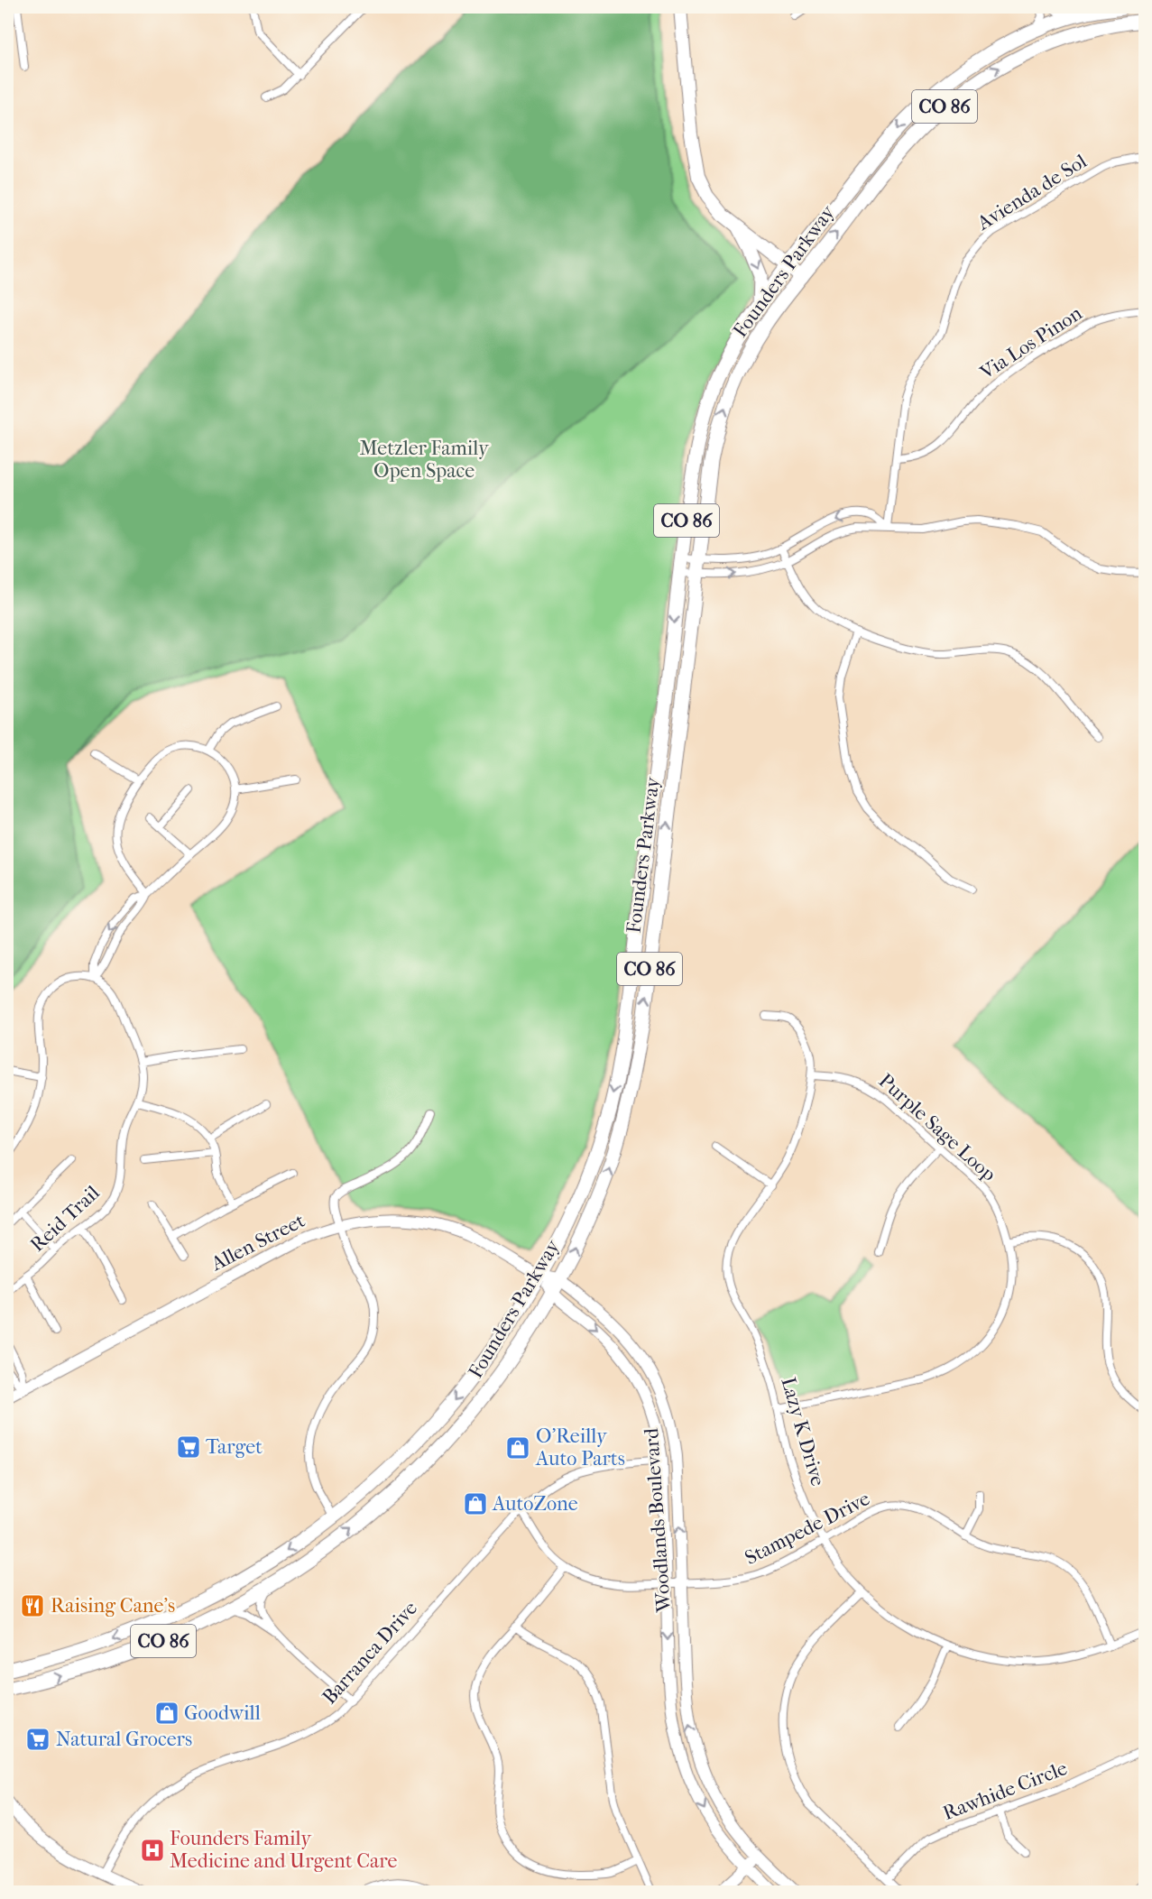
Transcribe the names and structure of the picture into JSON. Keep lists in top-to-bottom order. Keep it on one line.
{"streets":{"highway":["CO 86","Founders Parkway"],"street":["Avienda de Sol","Via Los Pinon","Purple Sage Loop","Reid Trail","Allen Street","Lazy K Drive","Woodlands Boulevard","Stampede Drive","Barranca Drive","Rawhide Circle"]},"crossings":[["Avienda de Sol","Via Los Pinon"],["Founders Parkway","Allen Street"],["Founders Parkway","Woodlands Boulevard"],["Purple Sage Loop","Lazy K Drive"],["Allen Street","Woodlands Boulevard"],["Lazy K Drive","Stampede Drive"],["Woodlands Boulevard","Stampede Drive"],["Woodlands Boulevard","Barranca Drive"],["Stampede Drive","Barranca Drive"]],"parks":["Metzler Family Open Space"],"places":{"supermarket":["Target","Natural Grocers"],"shop":["O'Reilly Auto Parts","AutoZone","Goodwill"],"restaurant":["Raising Cane's"],"hospital":["Founders Family Medicine and Urgent Care"]}}
